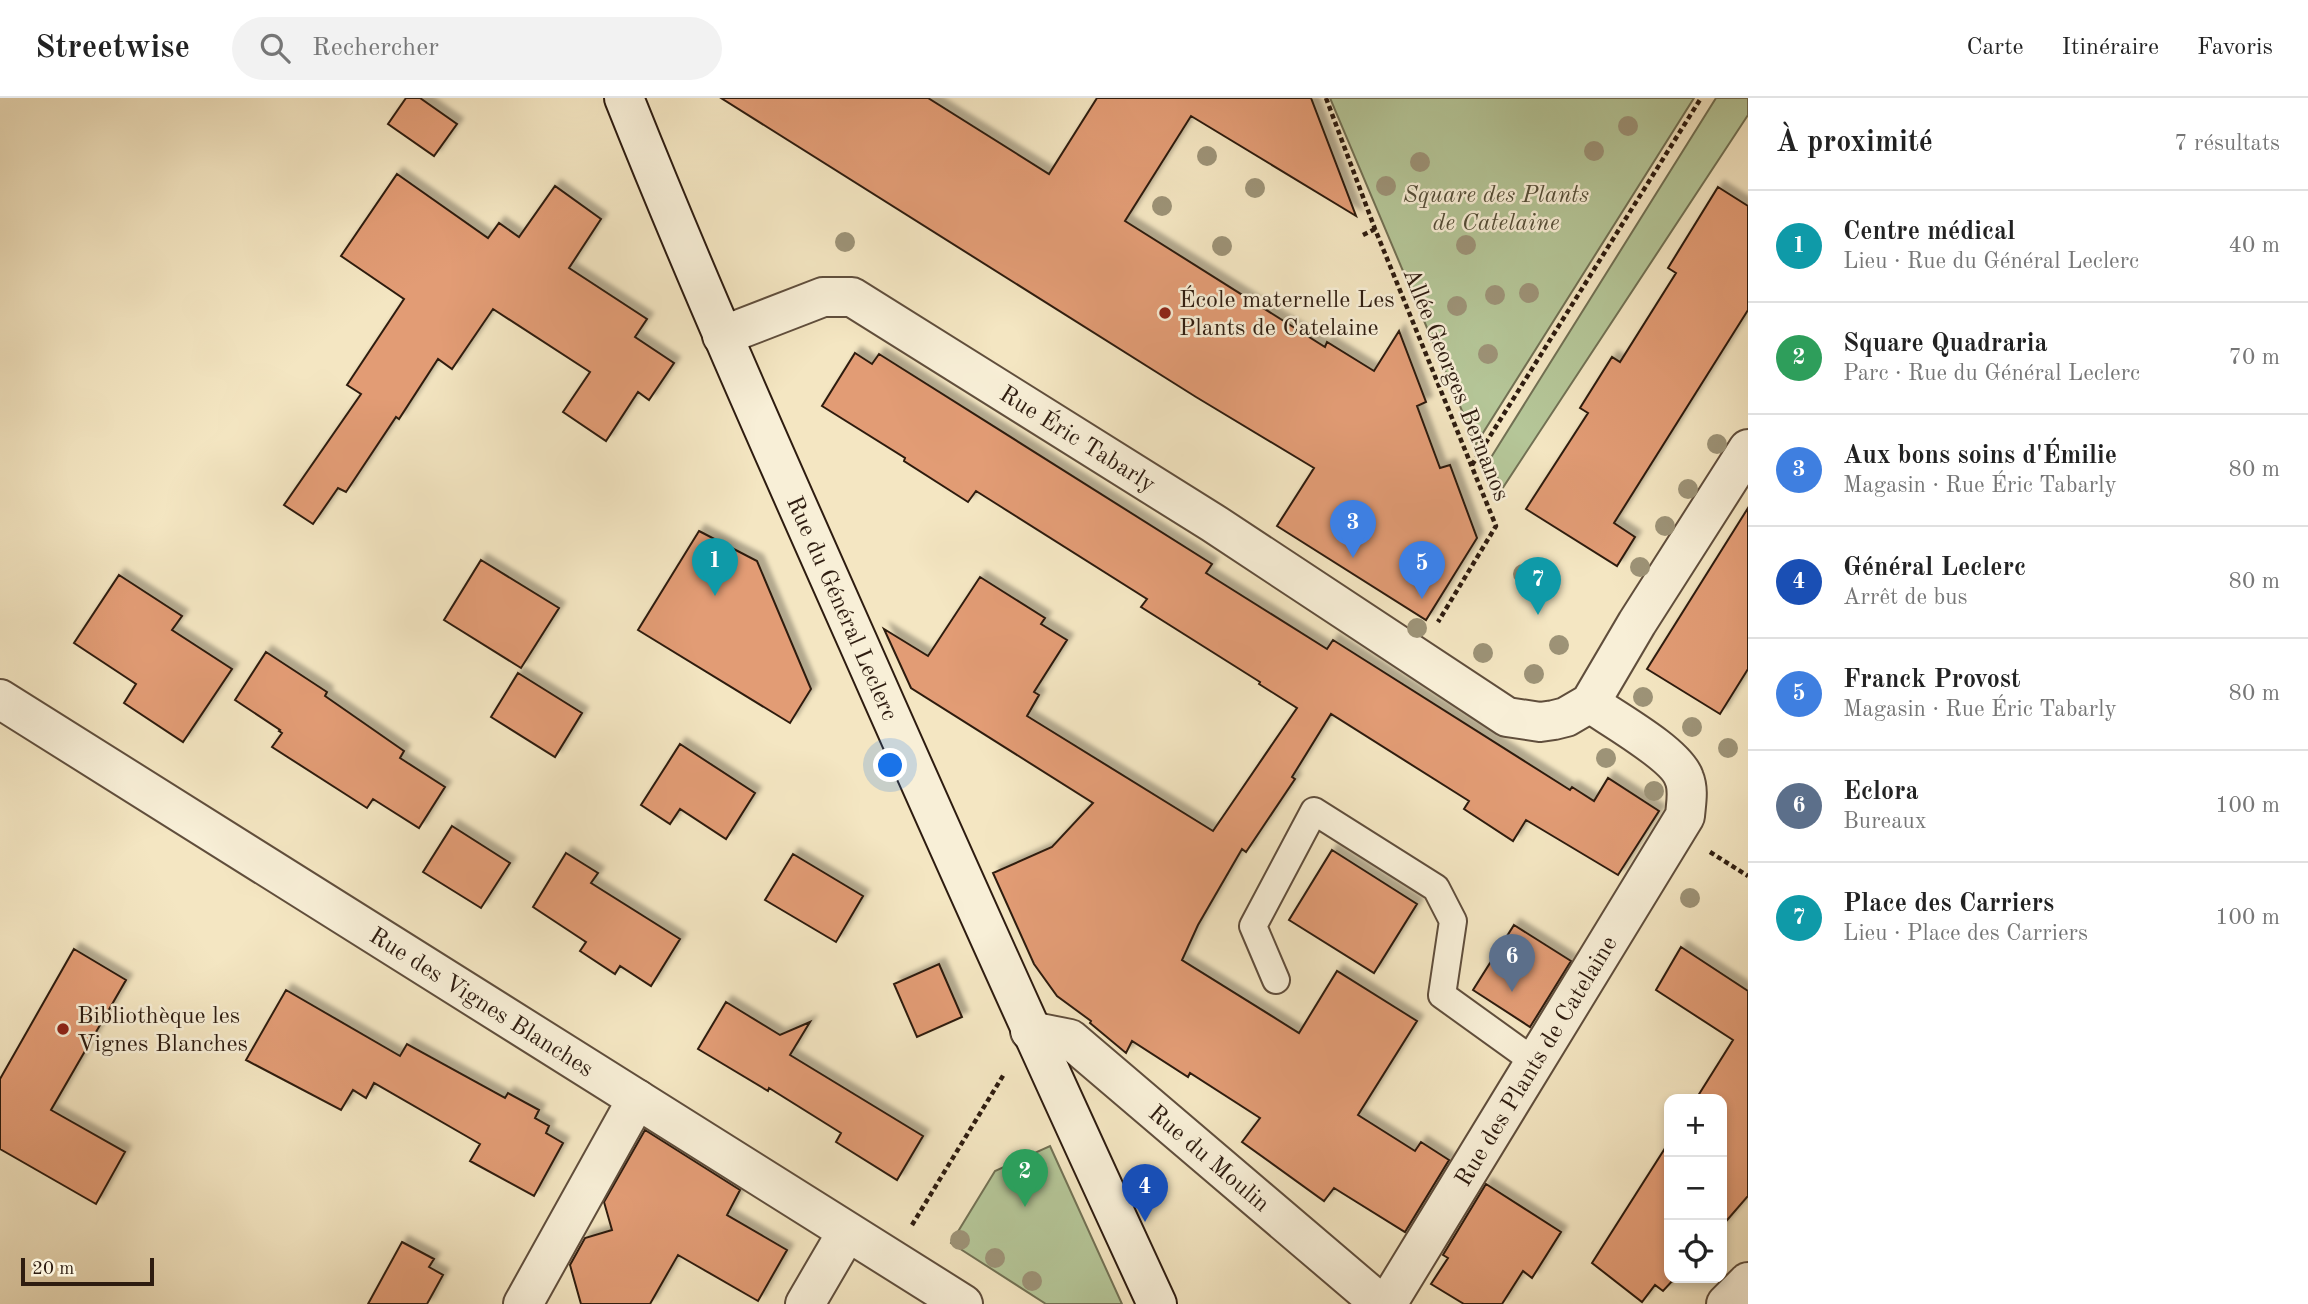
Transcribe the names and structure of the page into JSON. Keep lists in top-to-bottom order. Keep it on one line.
{"streets":{"street":["Rue Éric Tabarly","Rue du Général Leclerc","Rue des Vignes Blanches","Rue des Plants de Catelaine","Rue du Moulin"],"path":["Allée Georges Bernanos"]},"crossings":[["Allée Georges Bernanos","Rue Éric Tabarly"],["Rue Éric Tabarly","Rue du Général Leclerc"],["Rue Éric Tabarly","Rue des Plants de Catelaine"],["Rue du Général Leclerc","Rue du Moulin"]],"parks":["Square des Plants de Catelaine"],"places":["École maternelle Les Plants de Catelaine","Bibliothèque les Vignes Blanches"],"scale_bar":"20 m","page":{"header":"Streetwise","search":"Rechercher","nav":["Carte","Itinéraire","Favoris"],"heading":["À proximité","7 résultats"],"list":[{"mark":"1","name":"Centre médical","note":"Lieu · Rue du Général Leclerc","value":"40 m"},{"mark":"2","name":"Square Quadraria","note":"Parc · Rue du Général Leclerc","value":"70 m"},{"mark":"3","name":"Aux bons soins d'Émilie","note":"Magasin · Rue Éric Tabarly","value":"80 m"},{"mark":"4","name":"Général Leclerc","note":"Arrêt de bus","value":"80 m"},{"mark":"5","name":"Franck Provost","note":"Magasin · Rue Éric Tabarly","value":"80 m"},{"mark":"6","name":"Eclora","note":"Bureaux","value":"100 m"},{"mark":"7","name":"Place des Carriers","note":"Lieu · Place des Carriers","value":"100 m"}],"pins":["3","1","5","7","6","2","4"],"map_buttons":["+","−"],"scale":"20 m"}}
